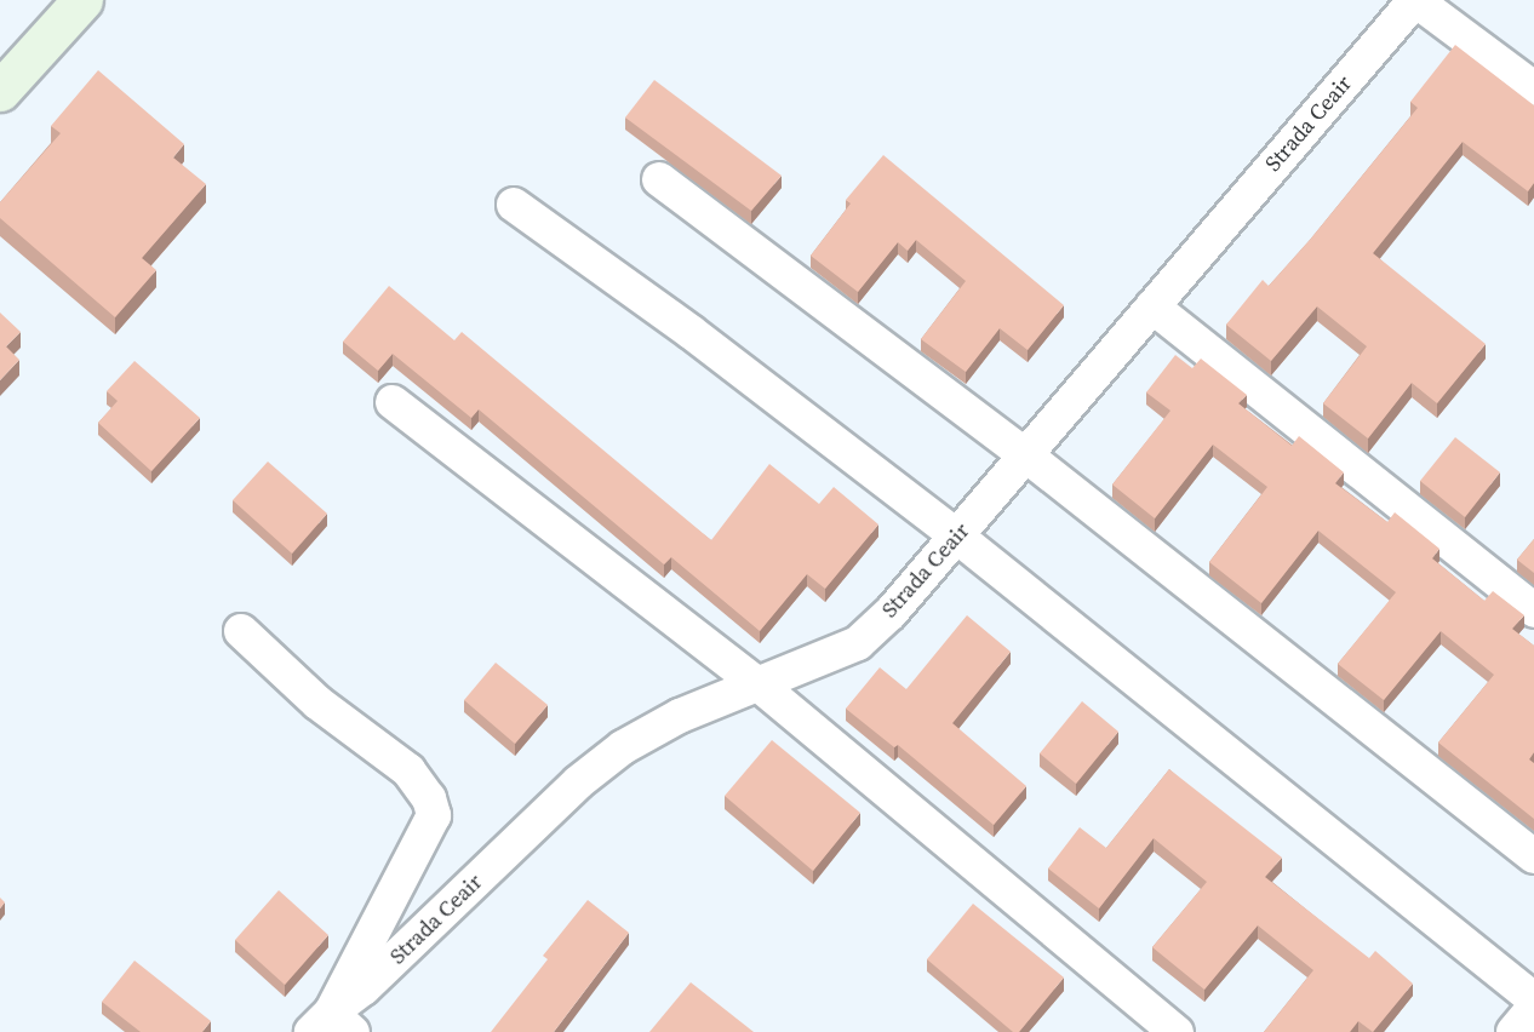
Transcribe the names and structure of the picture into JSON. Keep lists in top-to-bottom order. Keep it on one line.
{"streets":{"street":["Strada Ceair"]}}
